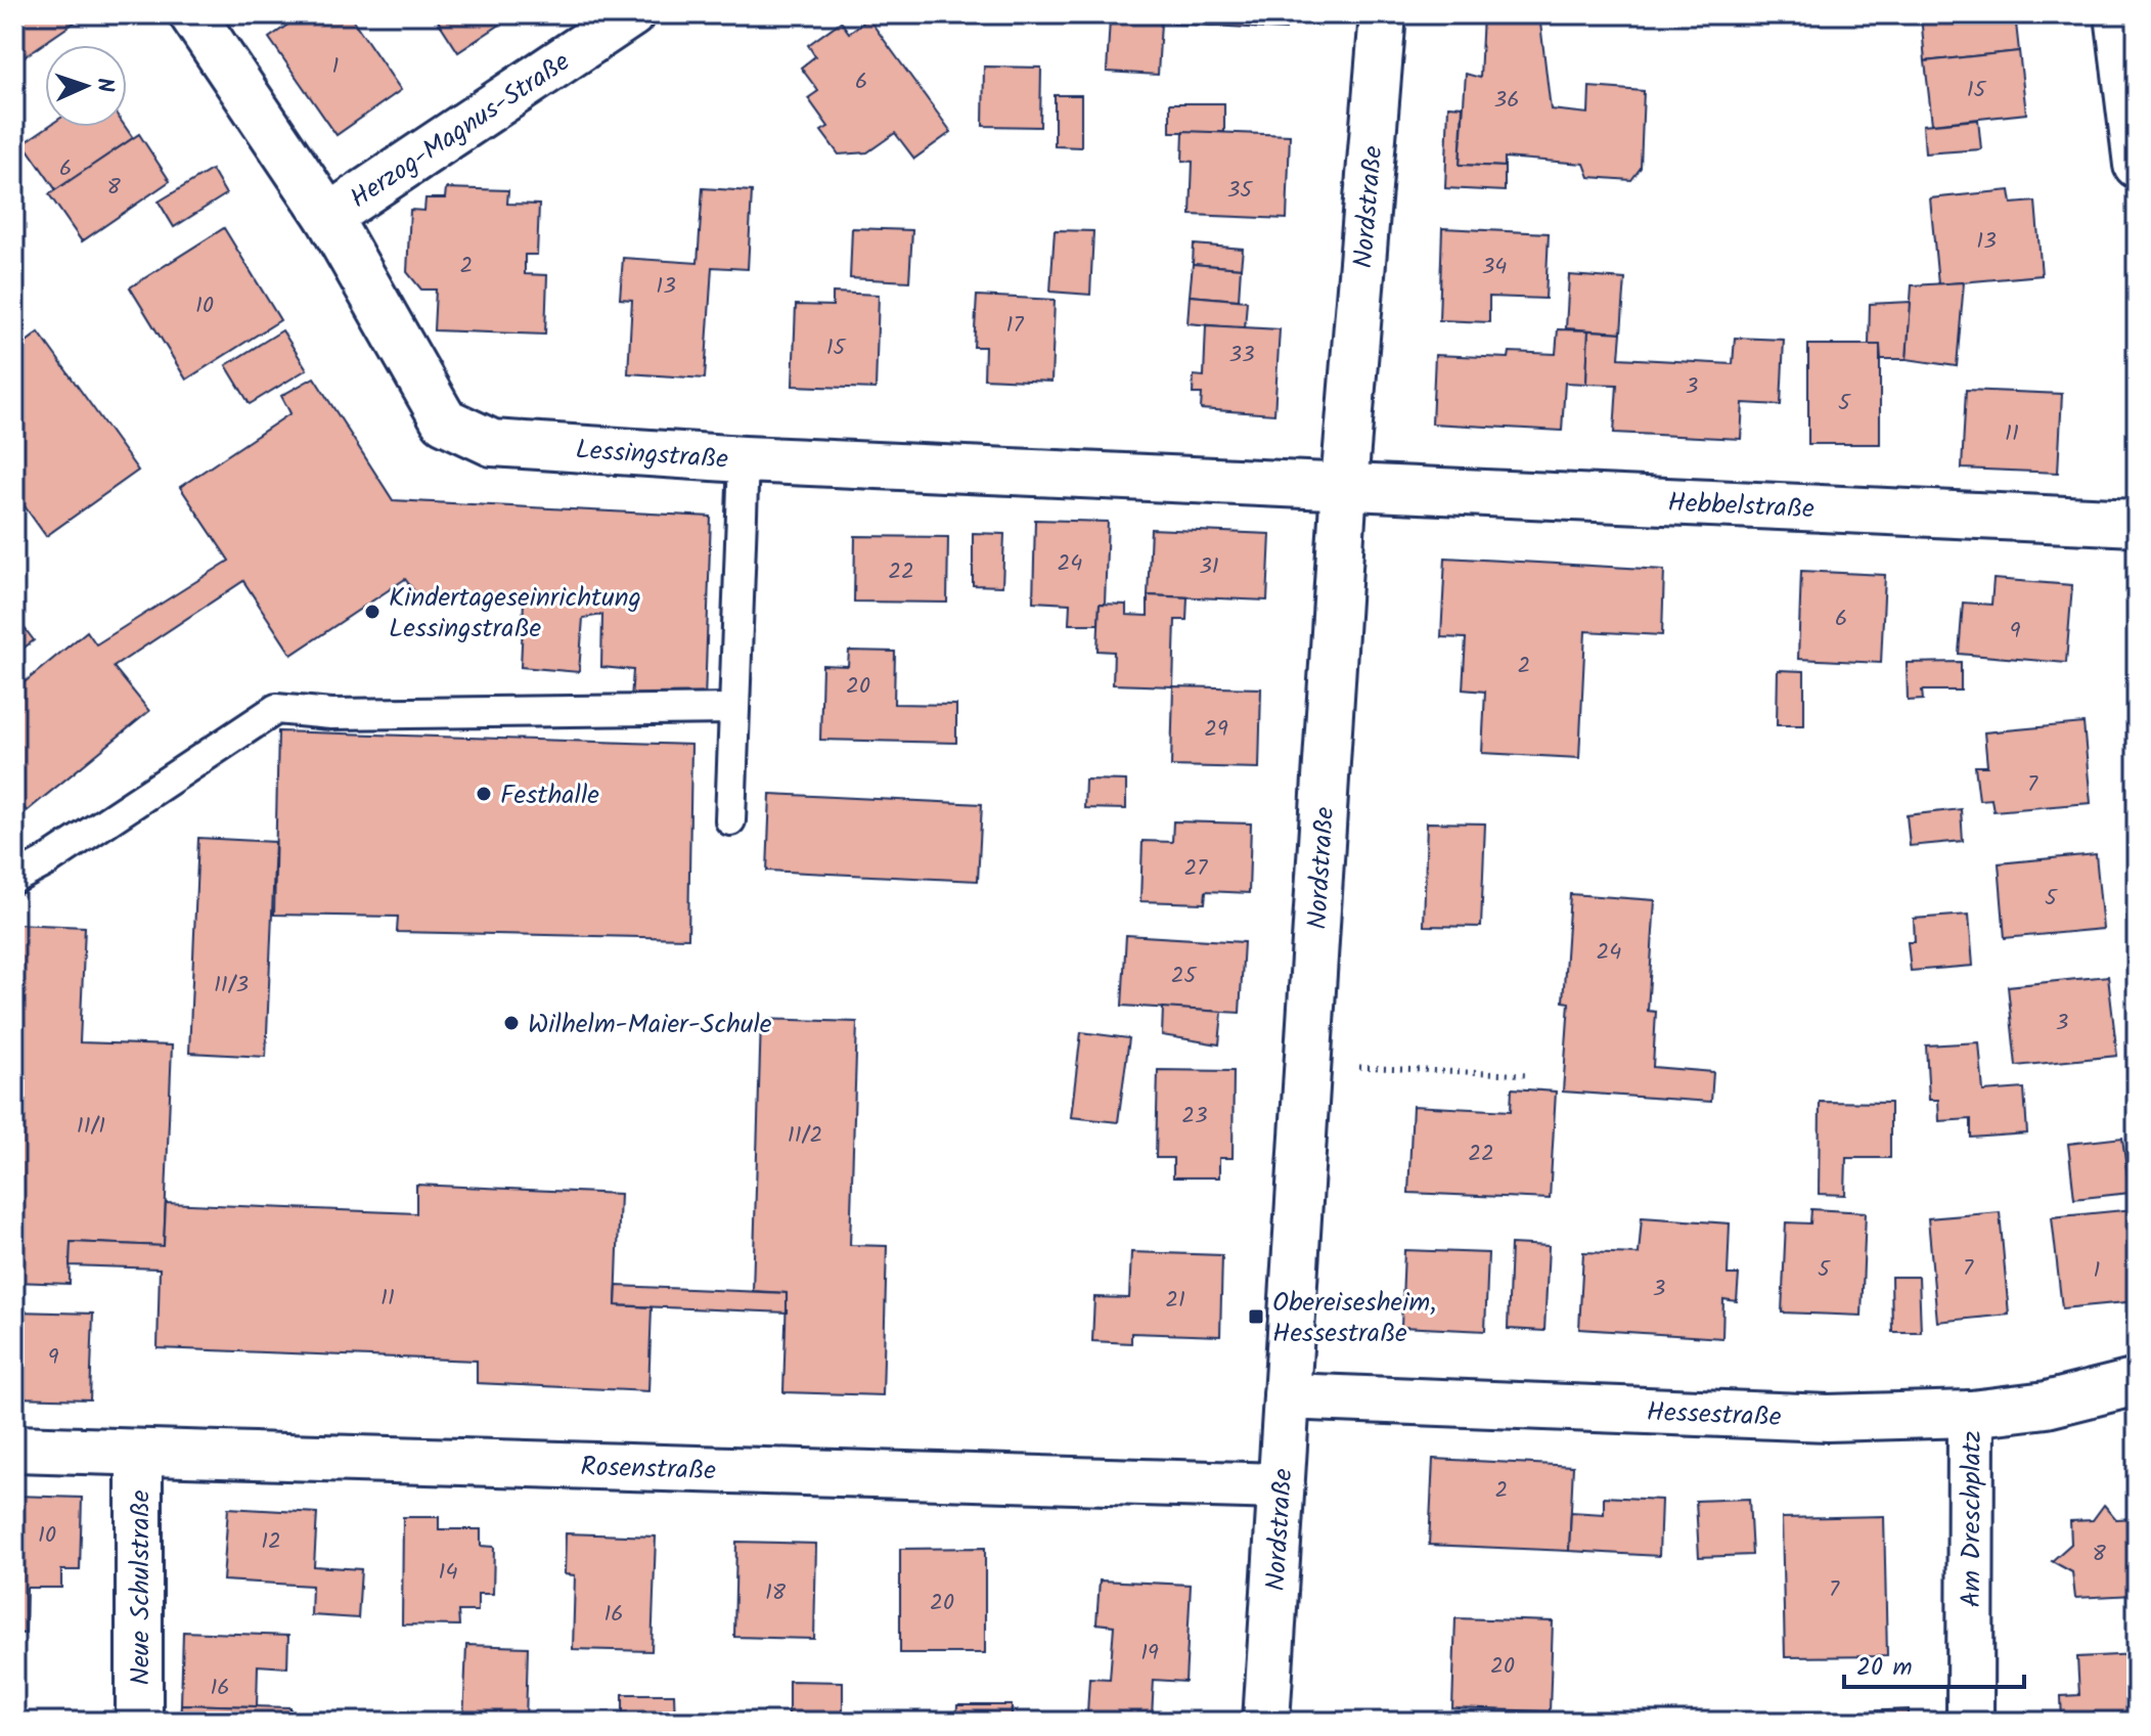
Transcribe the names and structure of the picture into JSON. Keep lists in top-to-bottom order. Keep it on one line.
{"streets":{"street":["Herzog-Magnus-Straße","Nordstraße","Lessingstraße","Hebbelstraße","Hessestraße","Rosenstraße","Am Dreschplatz","Neue Schulstraße"]},"crossings":[["Herzog-Magnus-Straße","Lessingstraße"],["Nordstraße","Lessingstraße"],["Nordstraße","Hebbelstraße"],["Nordstraße","Hessestraße"],["Nordstraße","Rosenstraße"],["Lessingstraße","Hebbelstraße"],["Hessestraße","Am Dreschplatz"],["Rosenstraße","Neue Schulstraße"]],"places":{"other":["Kindertageseinrichtung Lessingstraße","Festhalle","Wilhelm-Maier-Schule"],"transit":["Obereisesheim, Hessestraße"]},"house_numbers":["1","6","15","36","6","8","35","13","2","34","13","10","17","15","33","3","5","11","24","31","22","6","9","2","20","29","7","27","5","24","25","11/3","3","23","11/1","11/2","22","7","5","1","3","11","21","9","2","10","12","8","14","7","18","20","16","19","20","16"],"scale_bar":"20 m","north":"right"}
